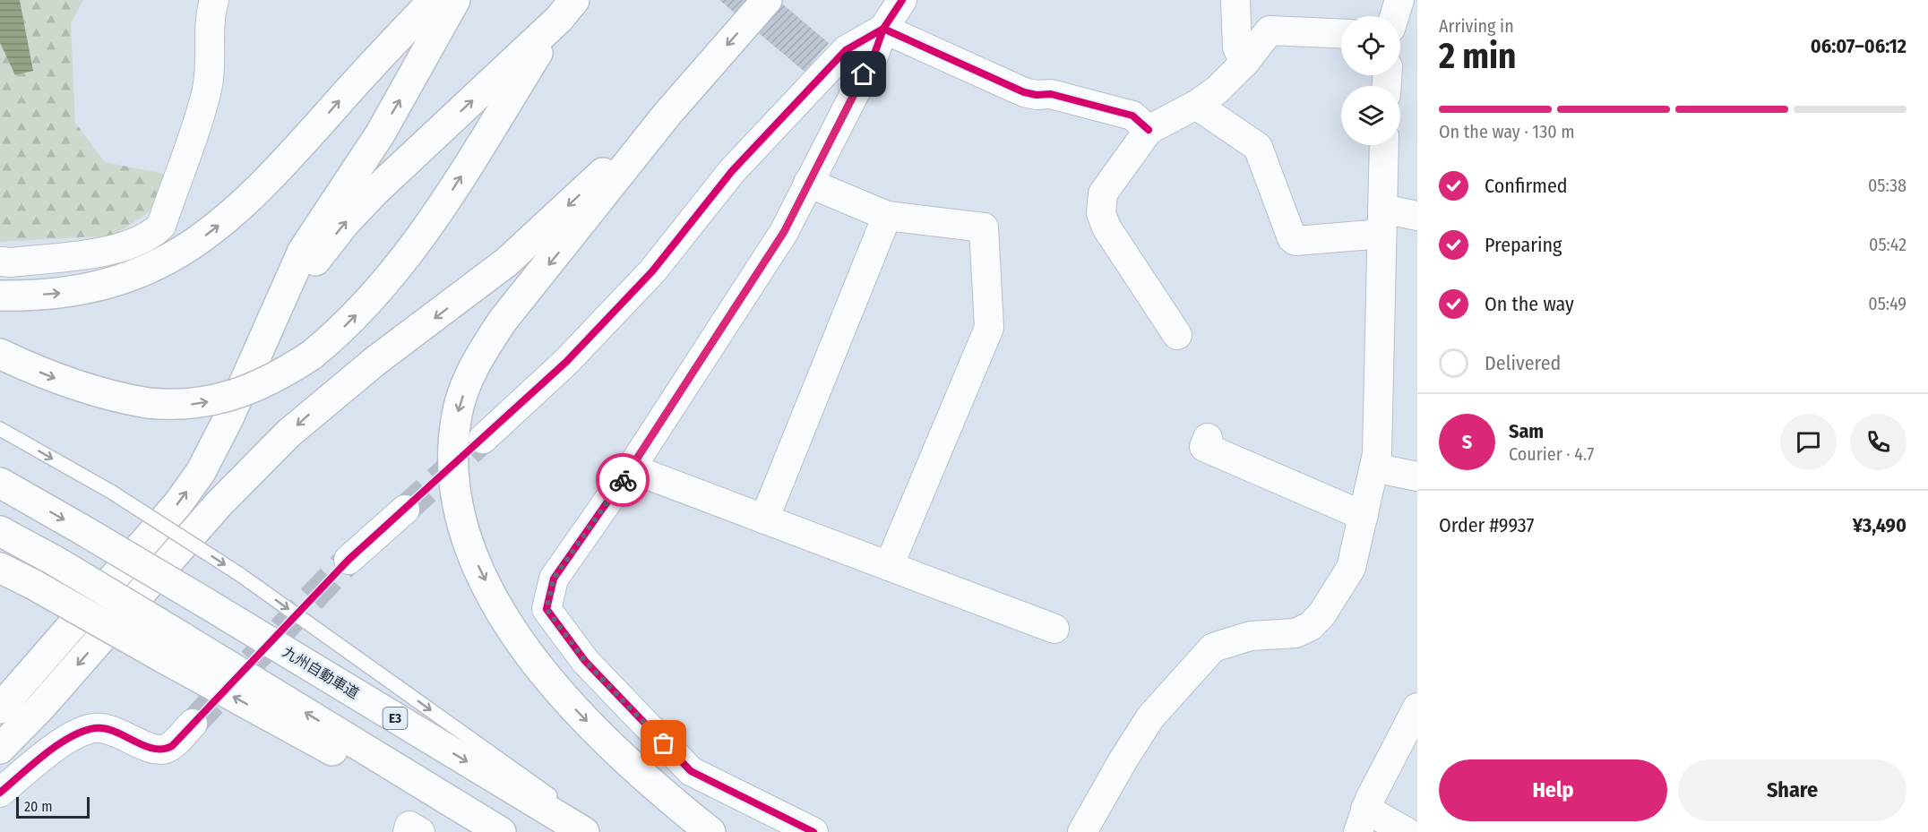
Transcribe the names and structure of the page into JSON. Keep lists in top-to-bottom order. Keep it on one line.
{"streets":{"highway":["九州自動車道","E3"]},"scale_bar":"20 m","page":{"heading":["2 min","Arriving in","06:07–06:12"],"panel":["Sam","Courier · 4.7","Order #9937","¥3,490"],"bar":"On the way · 130 m","list":[["Confirmed","05:38"],["Preparing","05:42"],["On the way","05:49"],"Delivered"],"round":"S","buttons":["Help","Share"],"scale":"20 m"}}
